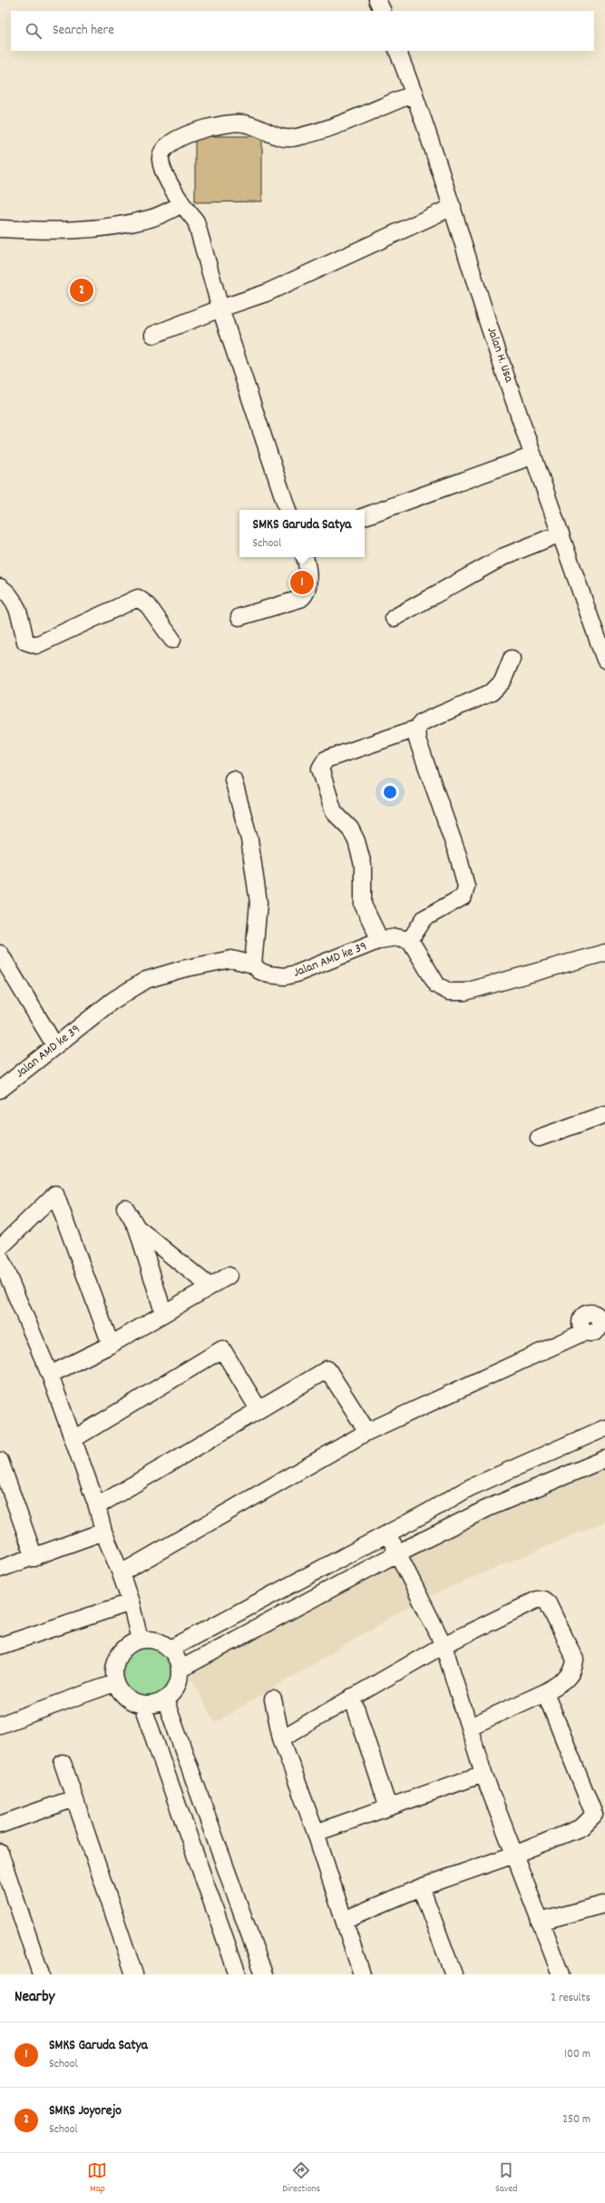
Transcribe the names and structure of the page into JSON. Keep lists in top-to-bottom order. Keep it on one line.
{"streets":{"street":["Jalan H. Usa","Jalan AMD ke 39"]},"page":{"search":"Search here","pins":["2","1"],"popup":["SMKS Garuda Satya","School"],"heading":["Nearby","2 results"],"list":[{"mark":"1","name":"SMKS Garuda Satya","note":"School","value":"100 m"},{"mark":"2","name":"SMKS Joyorejo","note":"School","value":"250 m"}],"nav":["Map","Directions","Saved"]}}
